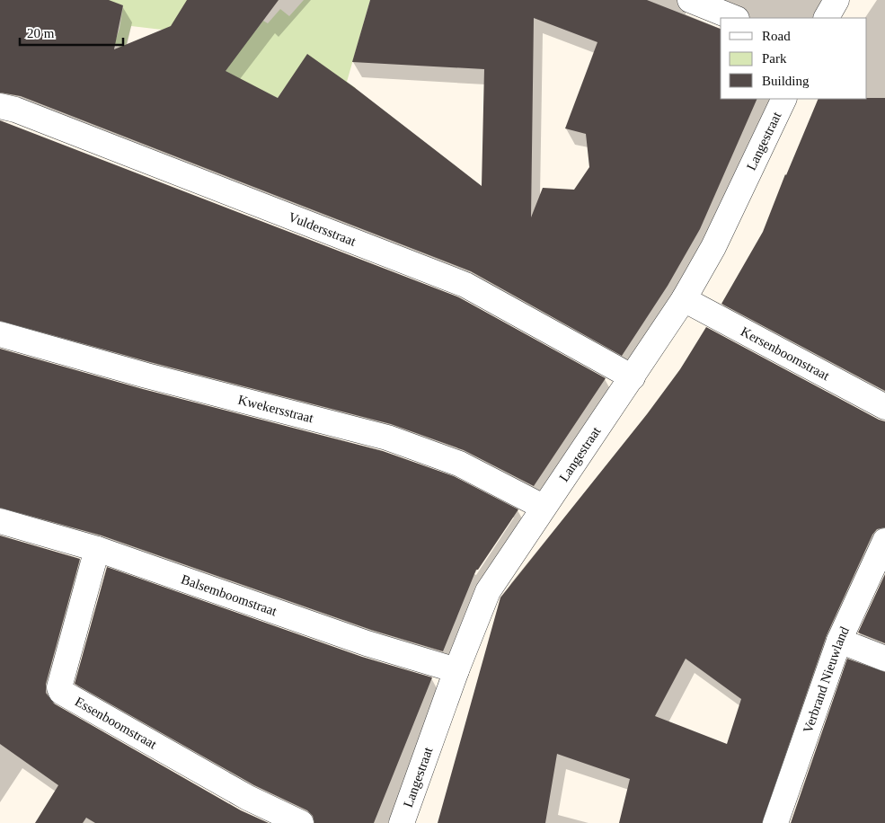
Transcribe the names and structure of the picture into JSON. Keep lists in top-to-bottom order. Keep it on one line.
{"streets":{"street":["Langestraat","Vuldersstraat","Kersenboomstraat","Kwekersstraat","Balsemboomstraat","Verbrand Nieuwland","Essenboomstraat"]},"crossings":[["Langestraat","Vuldersstraat"],["Langestraat","Kersenboomstraat"],["Langestraat","Kwekersstraat"],["Langestraat","Balsemboomstraat"],["Balsemboomstraat","Essenboomstraat"]],"legend":["Road","Park","Building"],"scale_bar":"20 m"}
